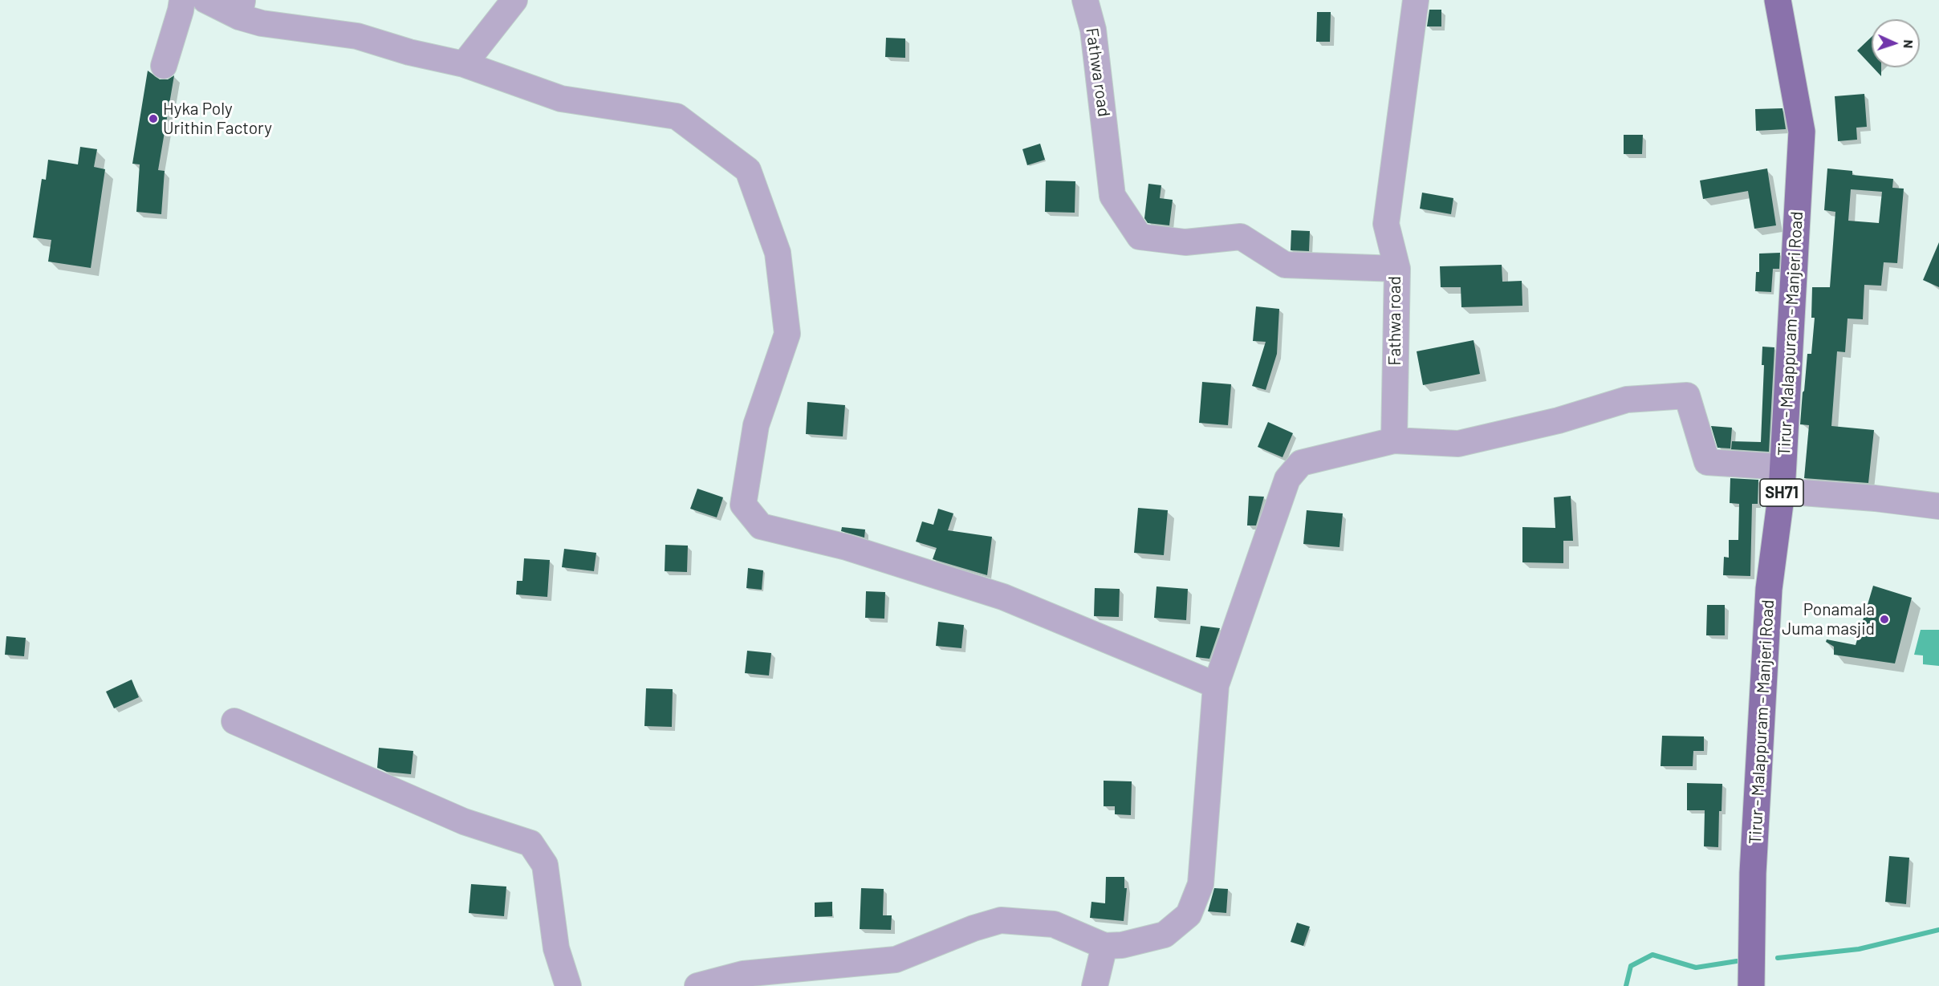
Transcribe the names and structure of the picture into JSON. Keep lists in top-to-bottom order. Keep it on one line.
{"streets":{"main road":["Tirur - Malappuram - Manjeri Road","SH71"],"street":["Fathwa road"]},"places":["Hyka Poly Urithin Factory","Ponamala Juma masjid"],"north":"right"}
